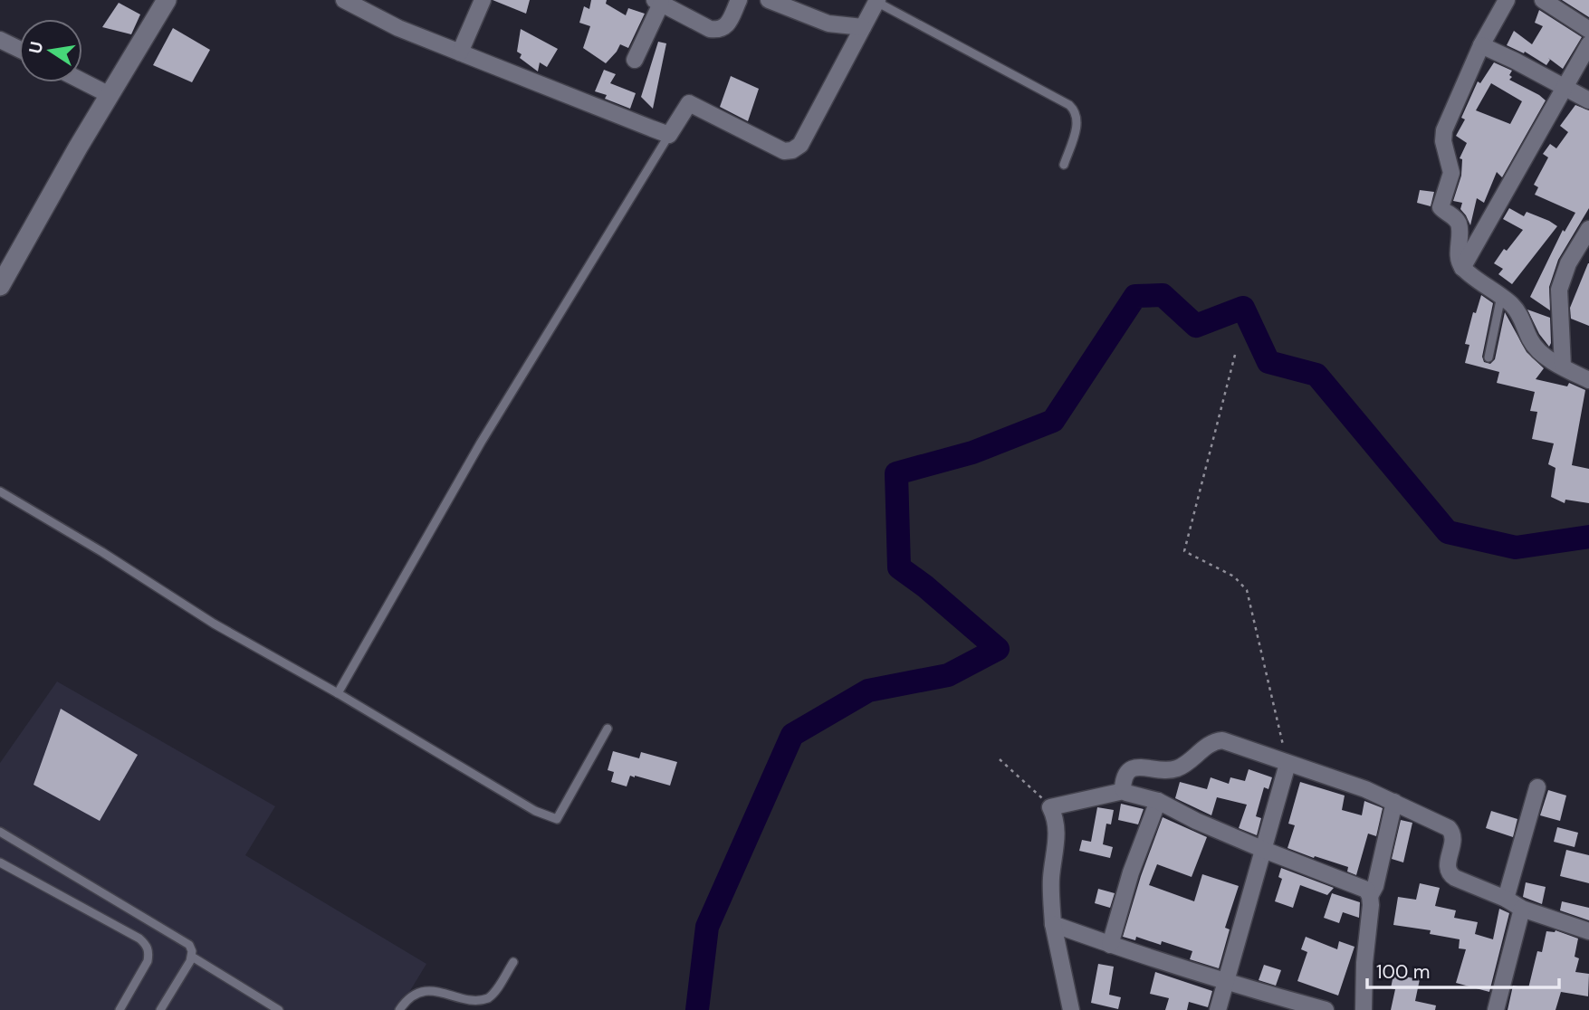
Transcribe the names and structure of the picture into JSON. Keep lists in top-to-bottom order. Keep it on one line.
{"scale_bar":"100 m","north":"left"}
